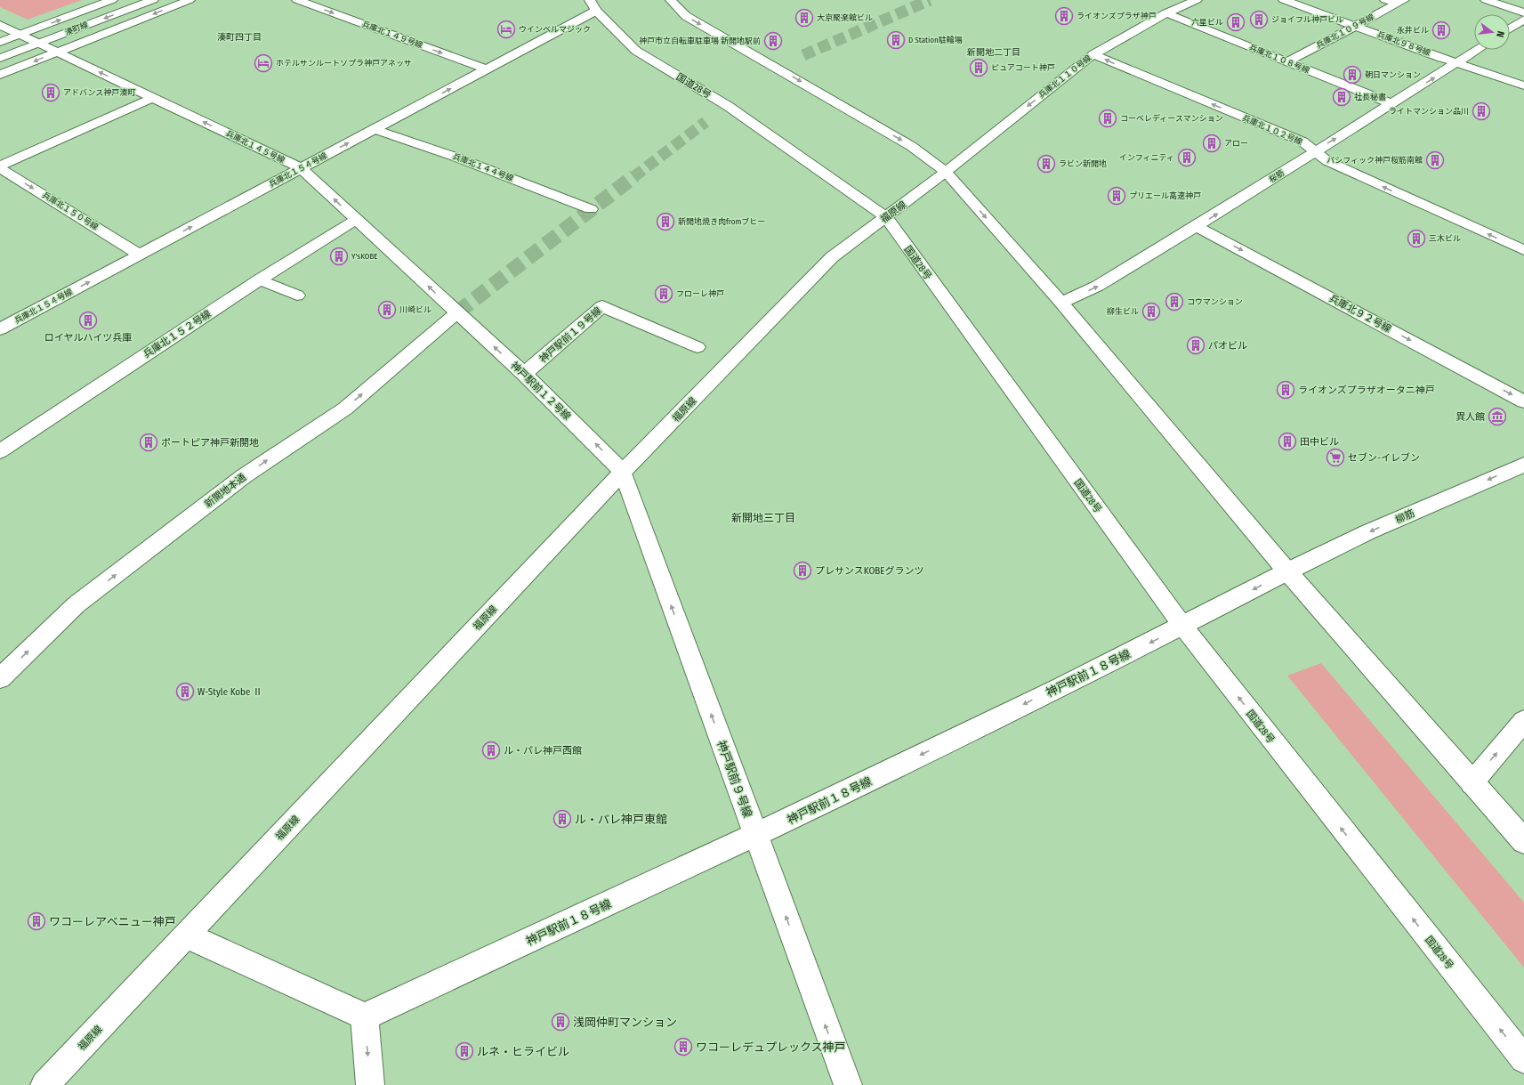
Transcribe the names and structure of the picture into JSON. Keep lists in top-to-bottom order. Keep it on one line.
{"streets":{"main road":["湊町線","兵庫北１０９号線","兵庫北１４９号線","兵庫北９８号線","兵庫北１０８号線","兵庫北１１０号線","国道28号","兵庫北１０２号線","兵庫北１４５号線","兵庫北１４４号線","兵庫北１５４号線","桜筋","兵庫北１５０号線","福原線","兵庫北９２号線","兵庫北１５２号線","神戸駅前１９号線","神戸駅前１２号線","新開地本通","柳筋","神戸駅前１８号線","神戸駅前９号線"]},"crossings":[["湊町線","兵庫北１４５号線"],["兵庫北１０９号線","兵庫北９８号線"],["兵庫北１０９号線","兵庫北１０８号線"],["兵庫北１４９号線","兵庫北１５４号線"],["兵庫北９８号線","桜筋"],["兵庫北１０８号線","兵庫北１１０号線"],["兵庫北１０８号線","桜筋"],["兵庫北１１０号線","兵庫北１０２号線"],["兵庫北１１０号線","福原線"],["国道28号","兵庫北１５４号線"],["国道28号","福原線"],["国道28号","神戸駅前１８号線"],["兵庫北１０２号線","桜筋"],["兵庫北１４５号線","兵庫北１５４号線"],["兵庫北１４５号線","兵庫北１５２号線"],["兵庫北１４５号線","神戸駅前１２号線"],["兵庫北１４５号線","新開地本通"],["兵庫北１４４号線","兵庫北１５４号線"],["兵庫北１５４号線","兵庫北１５０号線"],["桜筋","兵庫北９２号線"],["福原線","神戸駅前１２号線"],["福原線","神戸駅前９号線"],["神戸駅前１９号線","神戸駅前１２号線"],["神戸駅前１２号線","新開地本通"],["神戸駅前１２号線","神戸駅前９号線"],["柳筋","神戸駅前１８号線"],["神戸駅前１８号線","神戸駅前９号線"]],"one_way":["兵庫北１４９号線","兵庫北１１０号線","兵庫北１０２号線","兵庫北１４５号線","桜筋","兵庫北１５０号線","兵庫北９２号線","神戸駅前１２号線","新開地本通","柳筋","神戸駅前１８号線","神戸駅前９号線"],"districts":["湊町四丁目","新開地二丁目","新開地三丁目"],"places":{"building":["ライオンズプラザ神戸","大京聚楽館ビル","ジョイフル神戸ビル","六星ビル","永井ビル","D Station駐輪場","神戸市立自転車駐車場 新開地駅前","ピュアコート神戸","朝日マンション","アドバンス神戸湊町","社長秘書","ライトマンション品川","コーベレディースマンション","アロー","インフィニティ","パシフィック神戸桜筋南館","ラビン新開地","プリエール高速神戸","新開地焼き肉fromブヒー","三木ビル","Y'sKOBE","フローレ神戸","コウマンション","川崎ビル","柳生ビル","ロイヤルハイツ兵庫","パオビル","ライオンズプラザオータニ神戸","田中ビル","ポートピア神戸新開地","プレサンスKOBEグランツ","W-Style Kobe Ⅱ","ル・パレ神戸西館","ル・パレ神戸東館","ワコーレアベニュー神戸","浅岡仲町マンション","ワコーレデュプレックス神戸","ルネ・ヒライビル"],"hotel":["ウインベルマジック","ホテルサンルートソプラ神戸アネッサ"],"museum":["異人館"],"supermarket":["セブン-イレブン"]},"north":"right"}
